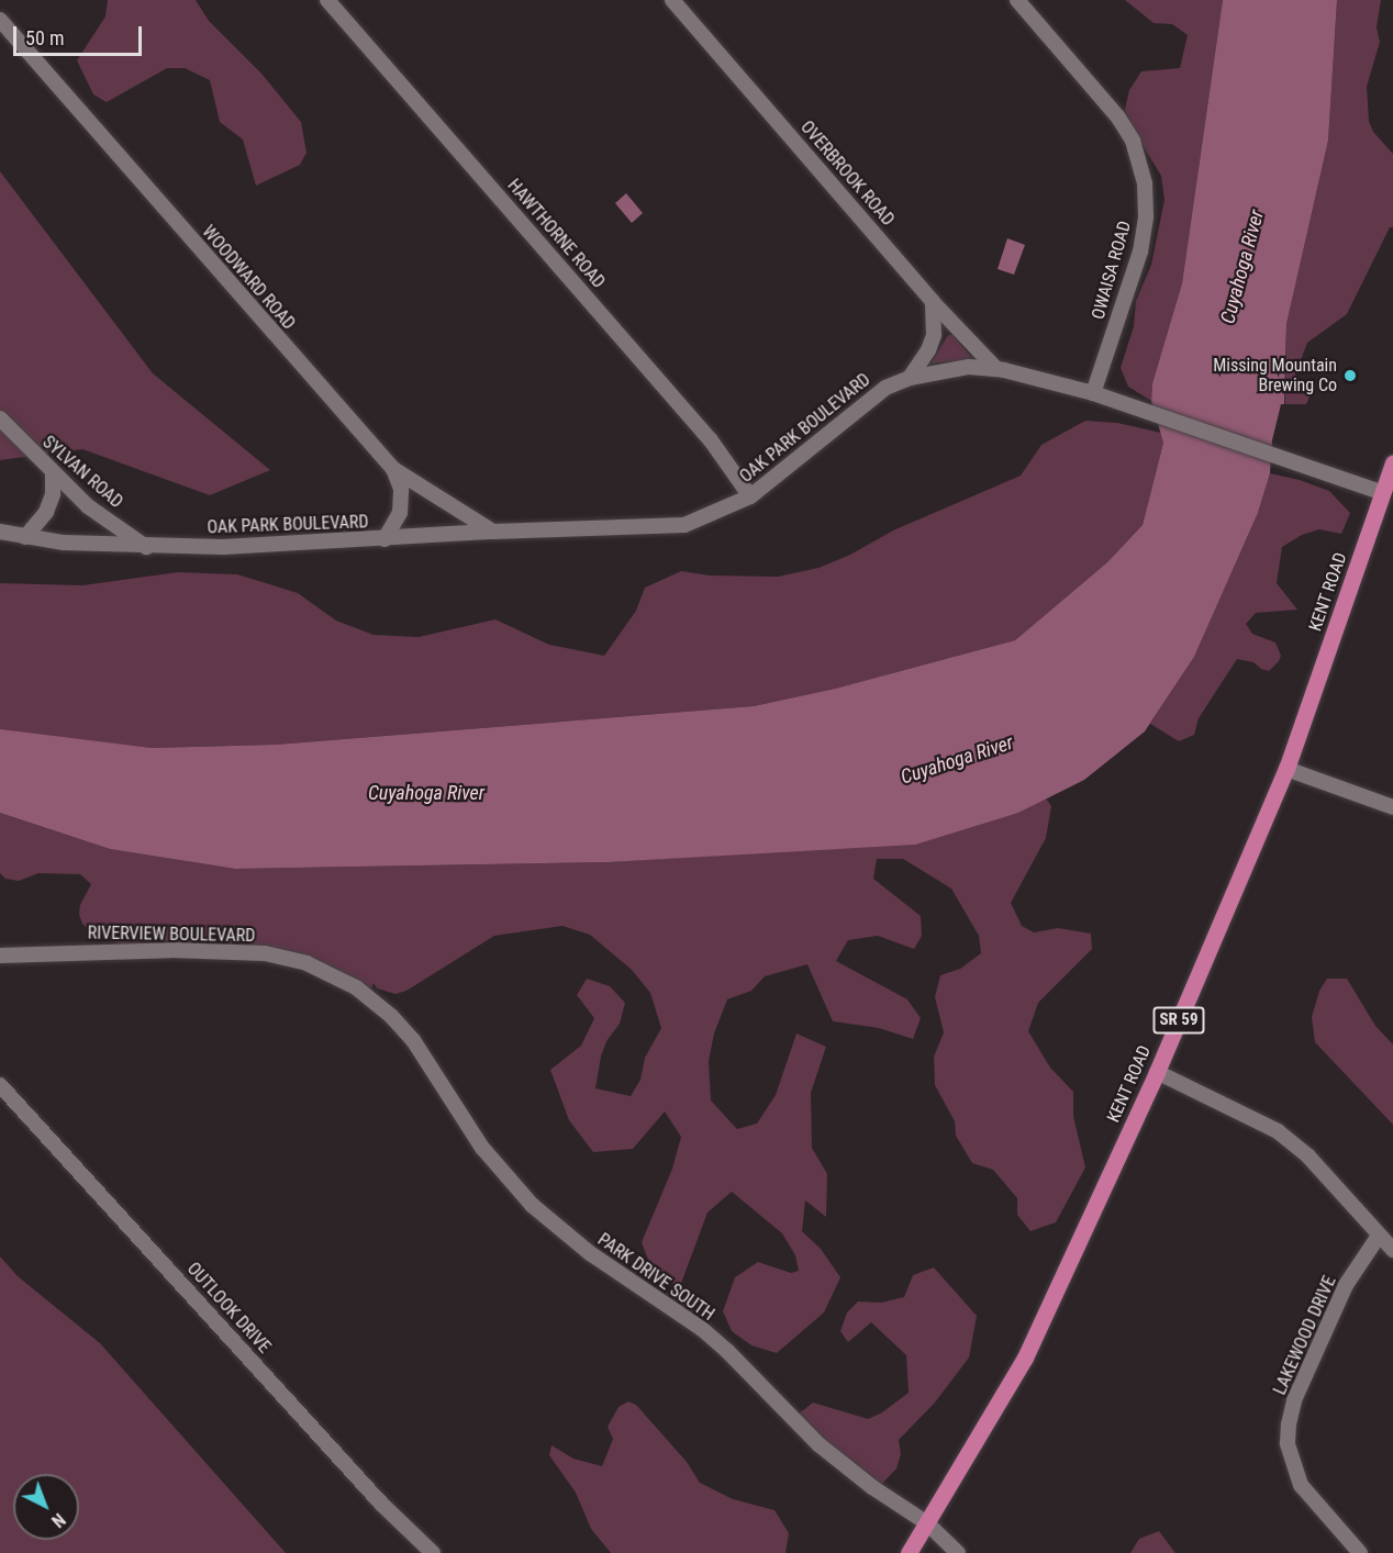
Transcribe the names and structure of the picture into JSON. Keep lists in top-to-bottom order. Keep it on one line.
{"streets":{"main road":["KENT ROAD","SR 59"],"street":["OVERBROOK ROAD","HAWTHORNE ROAD","OWAISA ROAD","WOODWARD ROAD","OAK PARK BOULEVARD","SYLVAN ROAD","RIVERVIEW BOULEVARD","PARK DRIVE SOUTH","OUTLOOK DRIVE","LAKEWOOD DRIVE"]},"crossings":[["OVERBROOK ROAD","OAK PARK BOULEVARD"],["HAWTHORNE ROAD","OAK PARK BOULEVARD"],["OWAISA ROAD","OAK PARK BOULEVARD"],["WOODWARD ROAD","OAK PARK BOULEVARD"],["OAK PARK BOULEVARD","SYLVAN ROAD"],["OAK PARK BOULEVARD","KENT ROAD"],["KENT ROAD","PARK DRIVE SOUTH"],["RIVERVIEW BOULEVARD","PARK DRIVE SOUTH"]],"water":["Cuyahoga River"],"places":["Missing Mountain Brewing Co"],"scale_bar":"50 m","north":"bottom right"}
